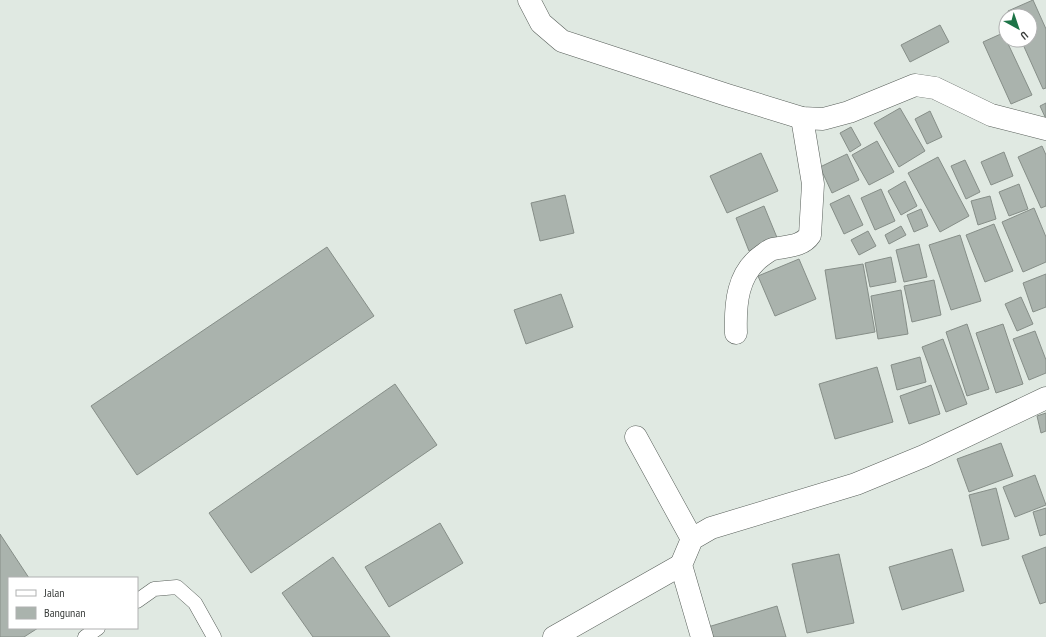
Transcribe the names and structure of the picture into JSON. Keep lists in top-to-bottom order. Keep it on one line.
{"legend":["Jalan","Bangunan"],"north":"bottom right"}
